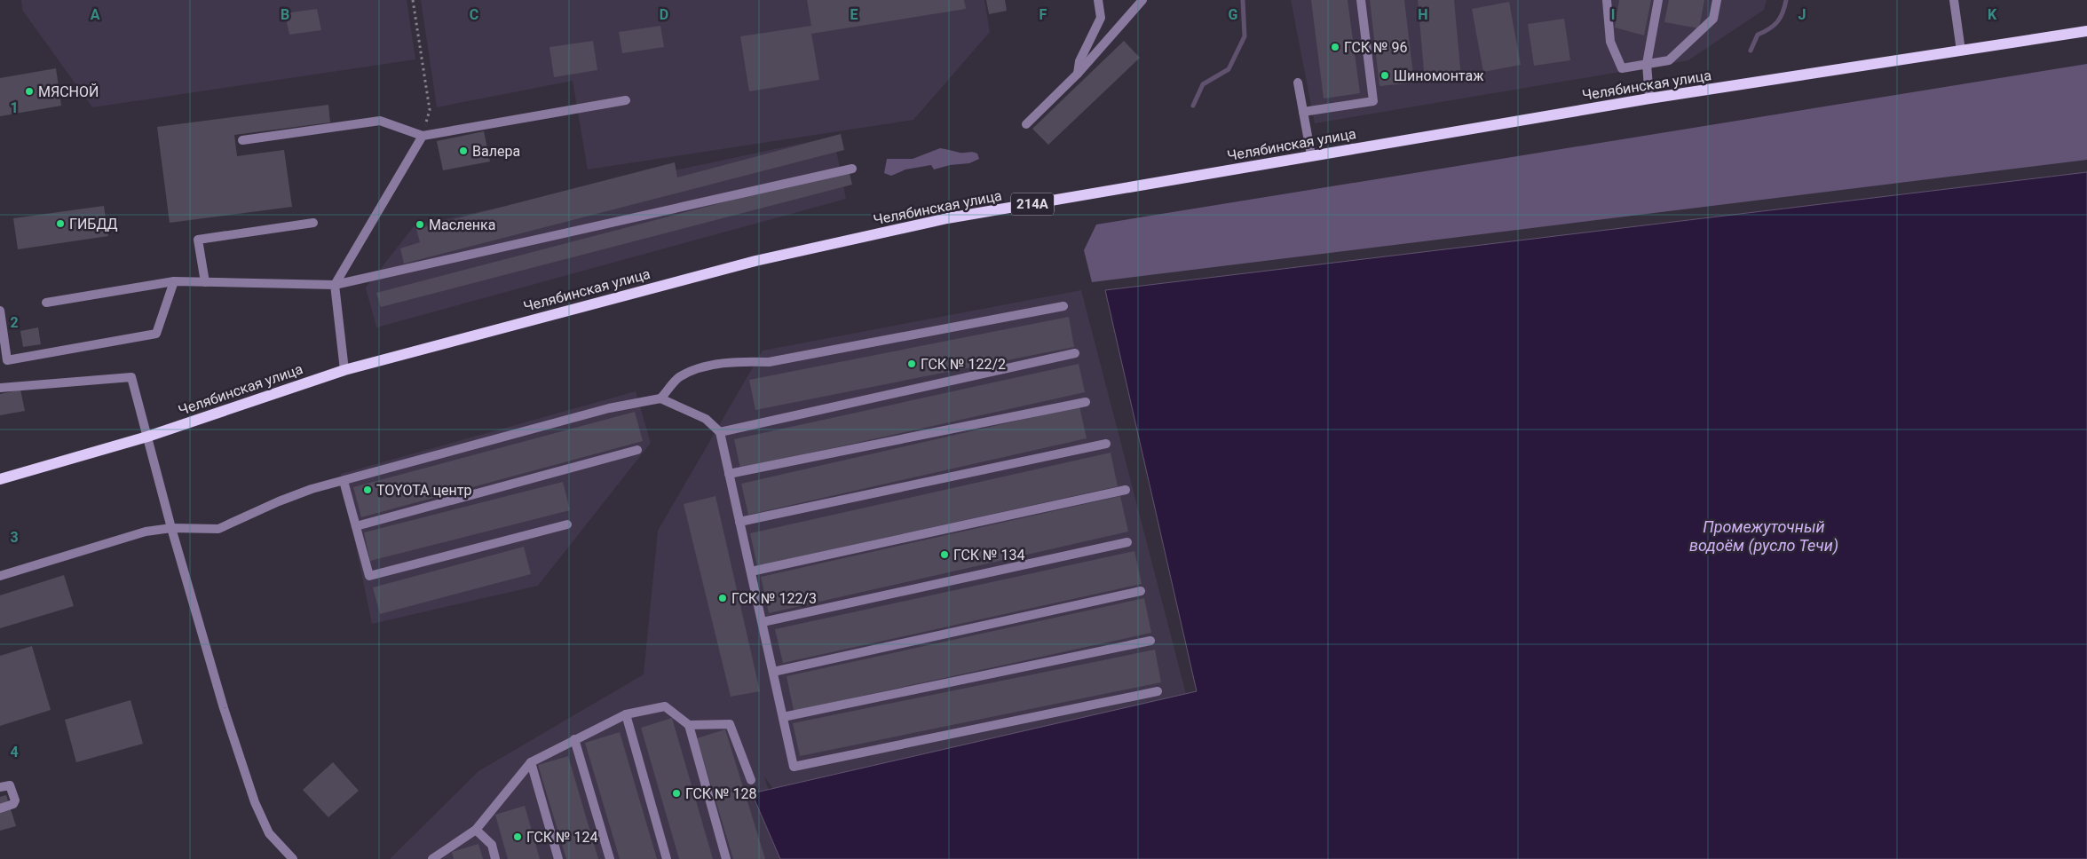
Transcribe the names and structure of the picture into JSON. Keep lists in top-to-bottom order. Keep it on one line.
{"streets":{"main road":["Челябинская улица","214А"]},"water":["Промежуточный водоём (русло Течи)"],"places":["ГСК № 96","Шиномонтаж","МЯСНОЙ","Валера","ГИБДД","Масленка","ГСК № 122/2","TOYOTA центр","ГСК № 134","ГСК № 122/3","ГСК № 128","ГСК № 124"],"grid":{"columns":["A","B","C","D","E","F","G","H","I","J","K"],"rows":["1","2","3","4"]}}
